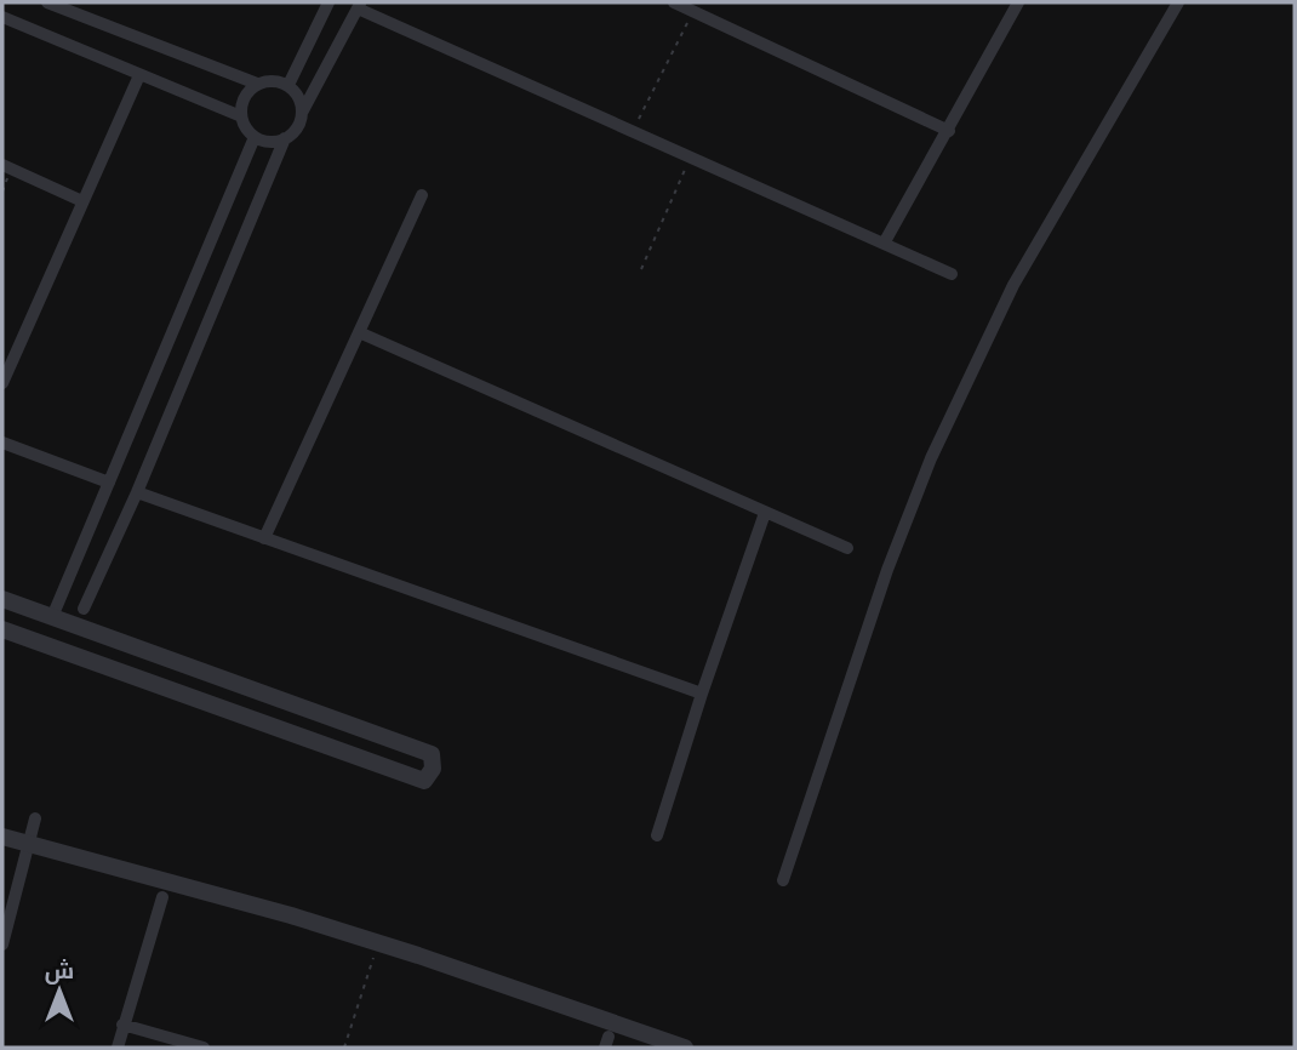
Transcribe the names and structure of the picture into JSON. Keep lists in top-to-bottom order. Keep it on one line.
{"north":"top"}
